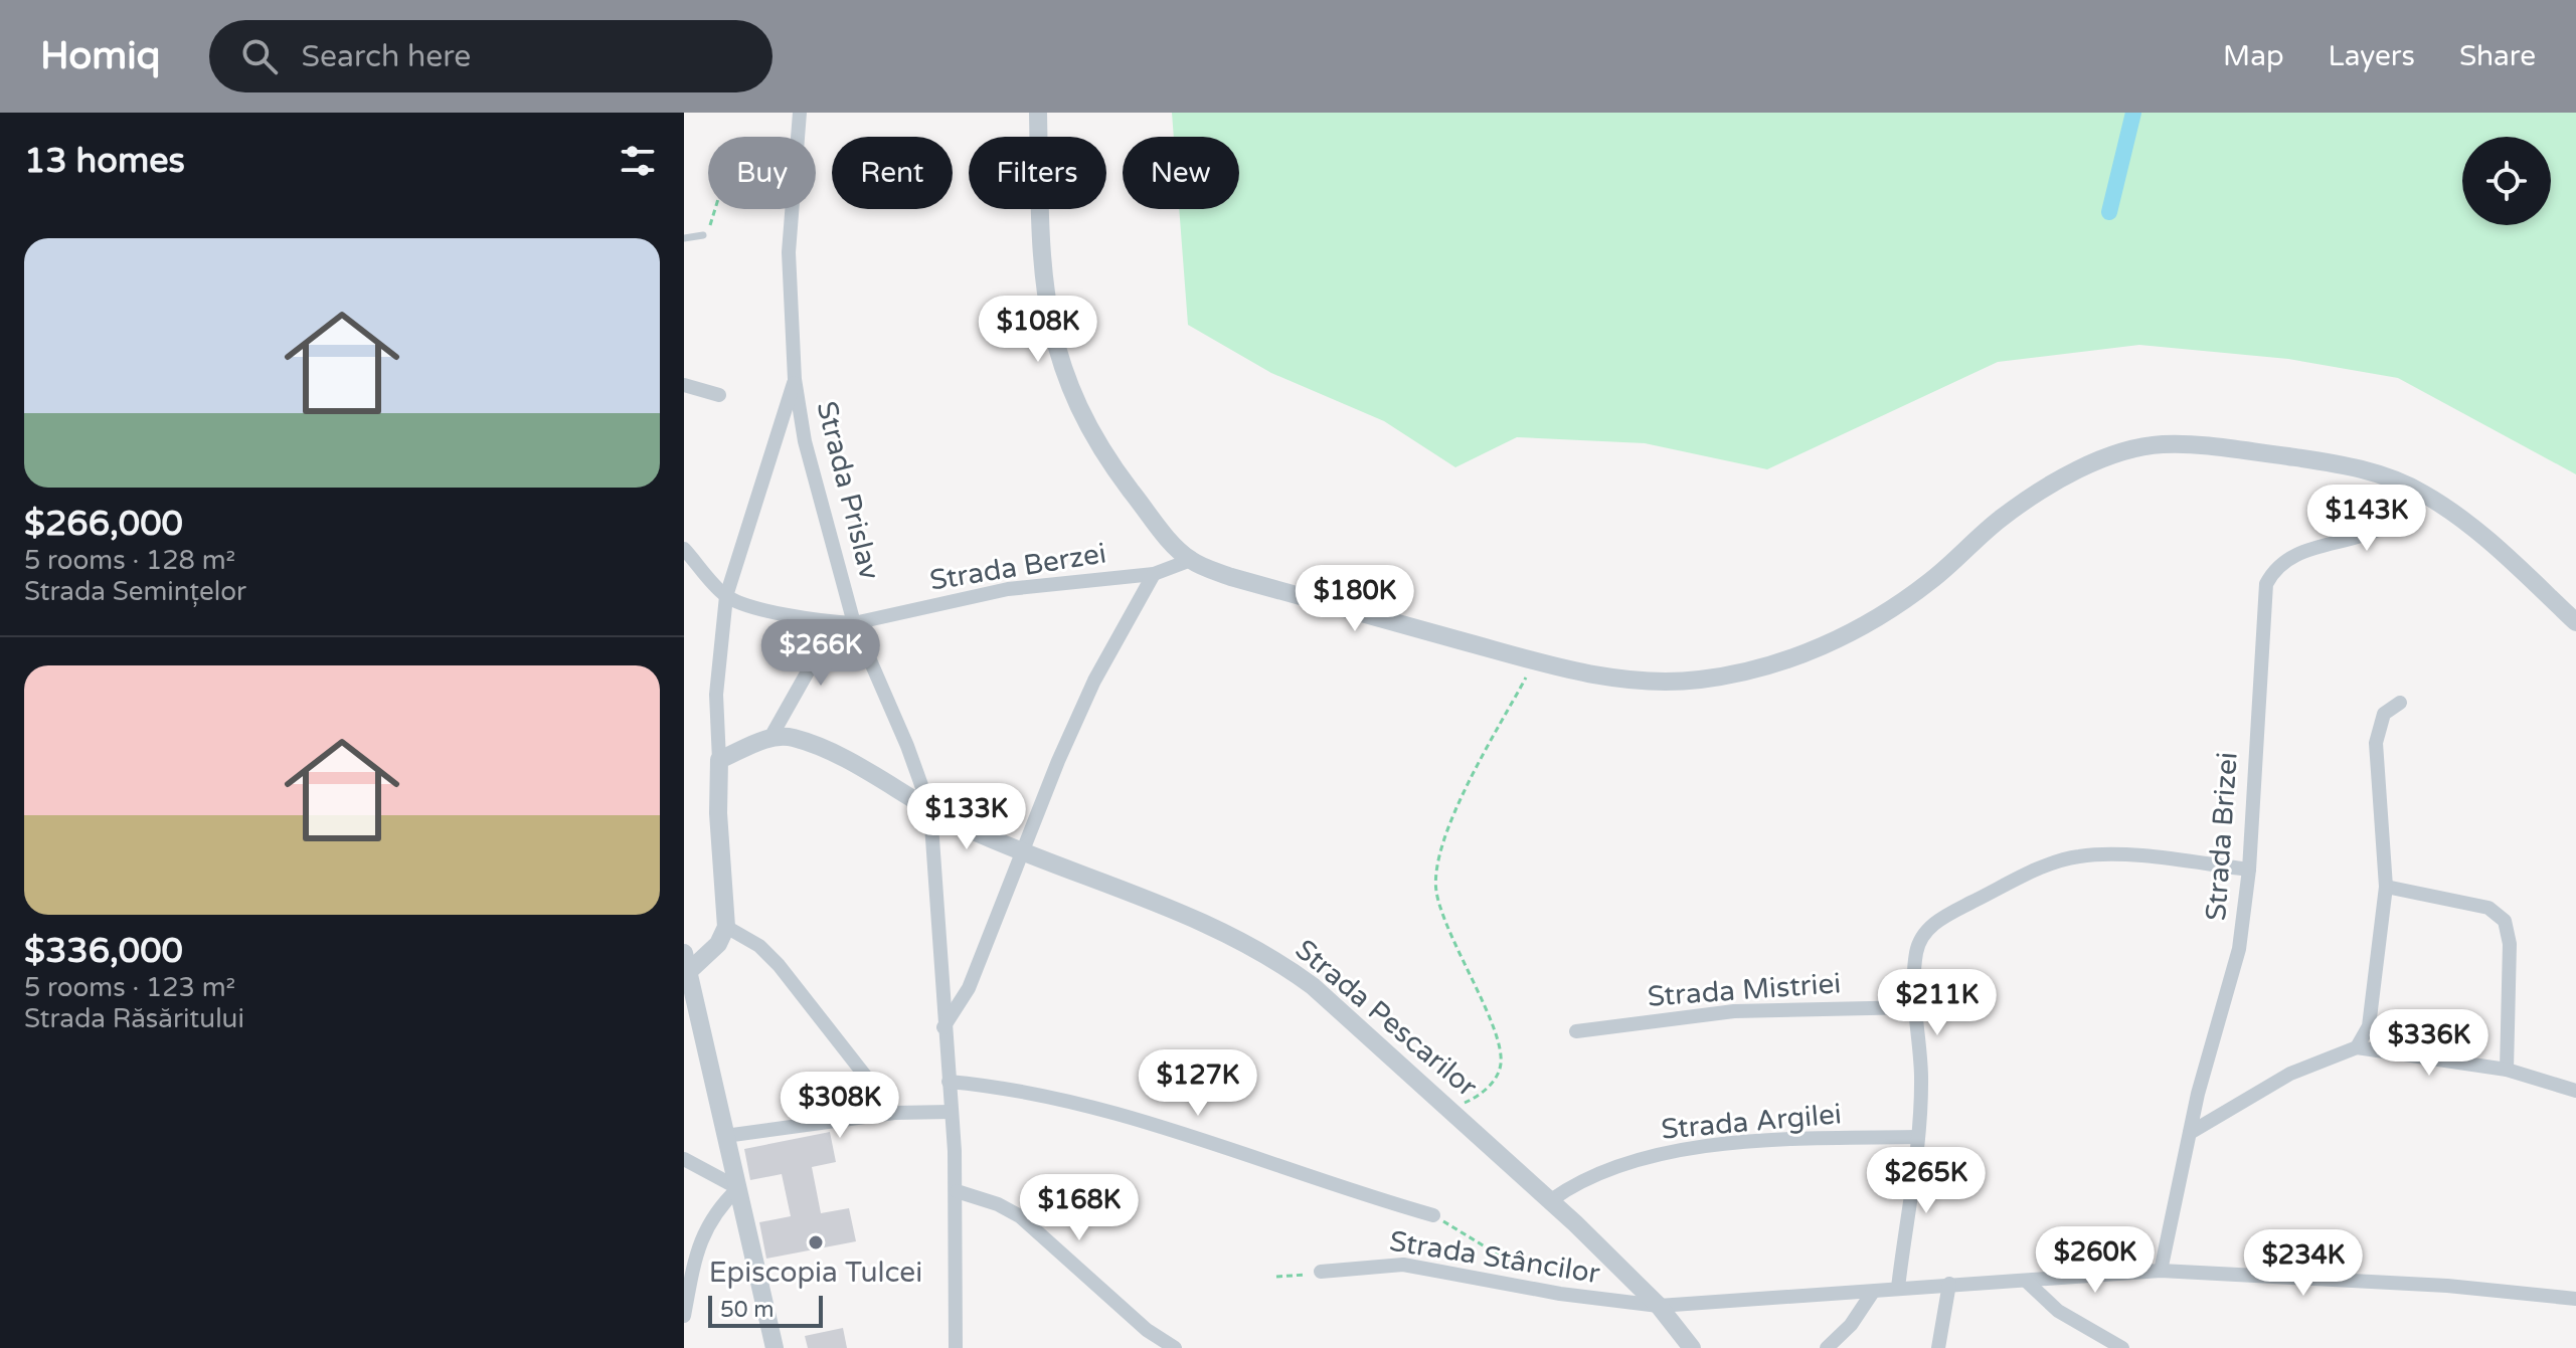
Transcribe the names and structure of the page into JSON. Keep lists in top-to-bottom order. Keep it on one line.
{"streets":{"street":["Strada Prislav","Strada Berzei","Strada Brizei","Strada Mistriei","Strada Pescarilor","Strada Argilei","Strada Stâncilor"]},"crossings":[["Strada Prislav","Strada Berzei"],["Strada Prislav","Strada Pescarilor"],["Strada Brizei","Strada Stâncilor"],["Strada Pescarilor","Strada Argilei"],["Strada Pescarilor","Strada Stâncilor"]],"places":["Episcopia Tulcei"],"scale_bar":"50 m","page":{"header":"Homiq","search":"Search here","nav":["Map","Layers","Share"],"heading":"13 homes","chip":["Buy","Rent","Filters","New"],"list":[{"name":"$266,000","note":"5 rooms · 128 m² · Strada Semințelor"},{"name":"$336,000","note":"5 rooms · 123 m² · Strada Răsăritului"}],"price":["$108K","$143K","$180K","$266K","$133K","$211K","$336K","$127K","$308K","$265K","$168K","$260K","$234K"],"scale":"50 m"}}
